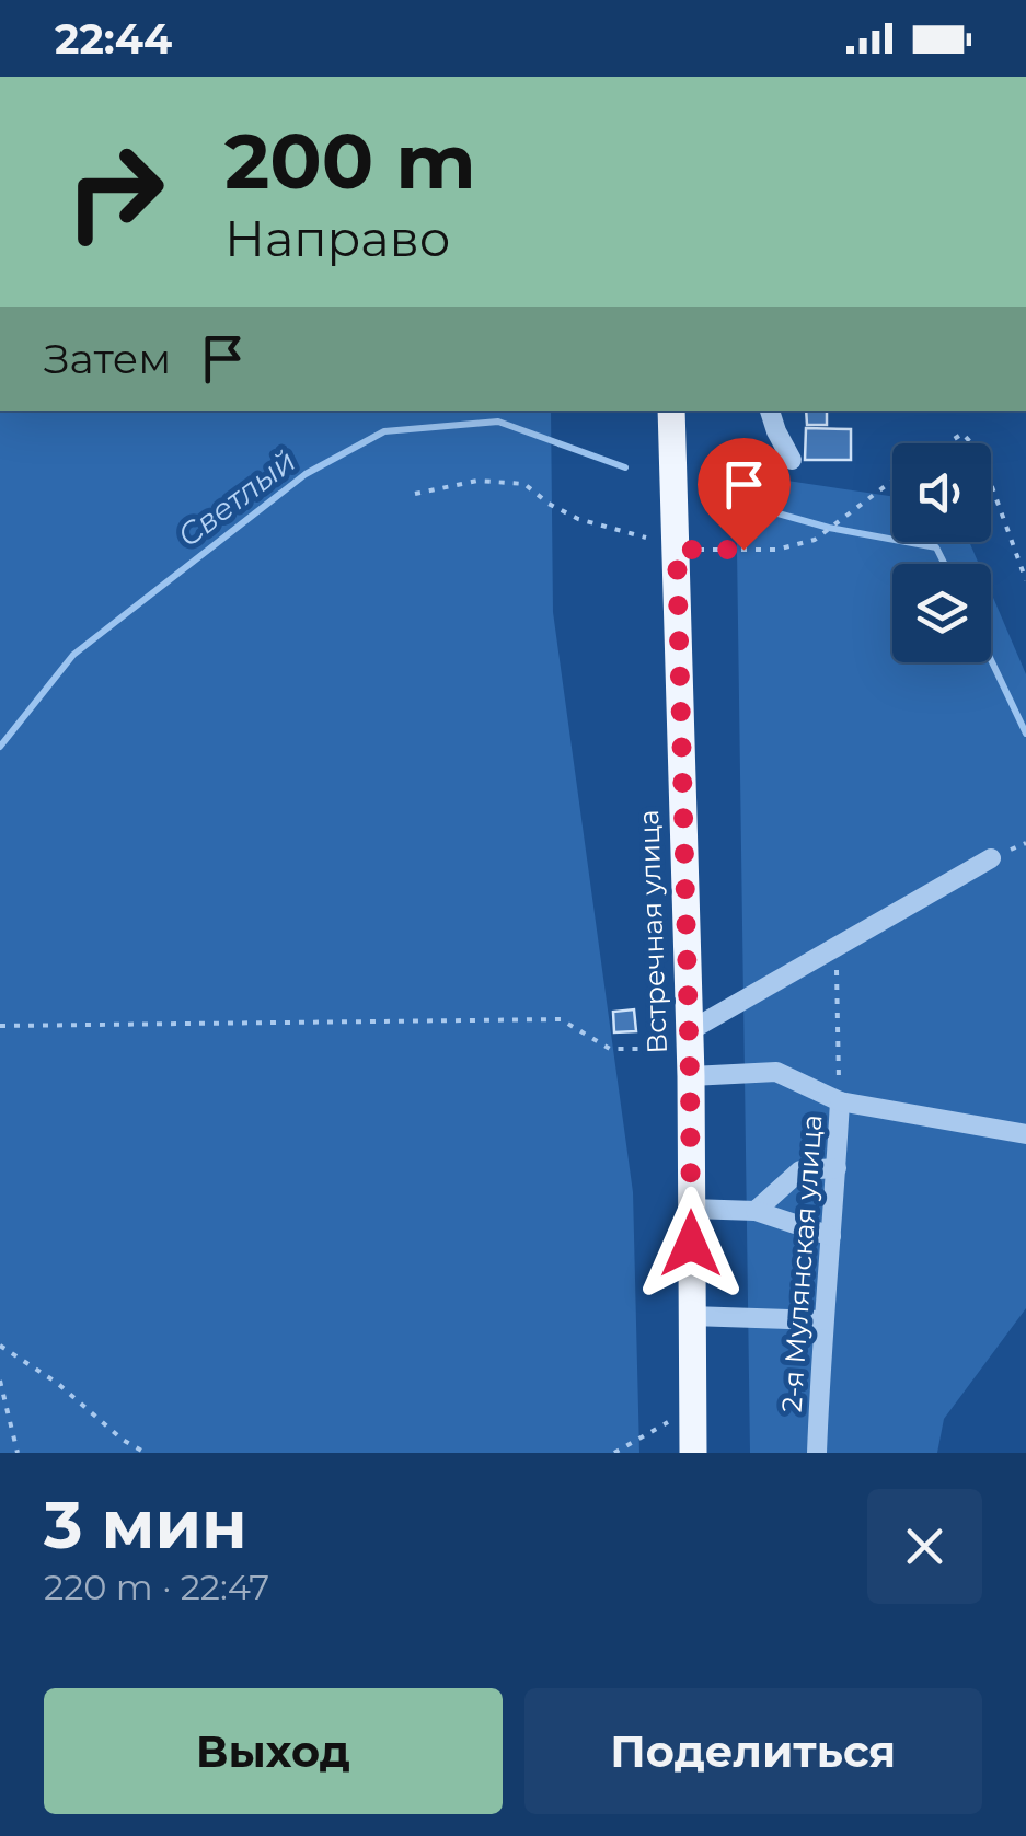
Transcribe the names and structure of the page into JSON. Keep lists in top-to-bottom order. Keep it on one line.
{"streets":{"main road":["Встречная улица"],"street":["2-я Мулянская улица"]},"crossings":[["Встречная улица","2-я Мулянская улица"]],"water":["Светлый"],"page":{"status":"22:44","turn":["200 m","Направо"],"then":"Затем","heading":["3 мин","220 m · 22:47"],"buttons":["Выход","Поделиться"]}}
